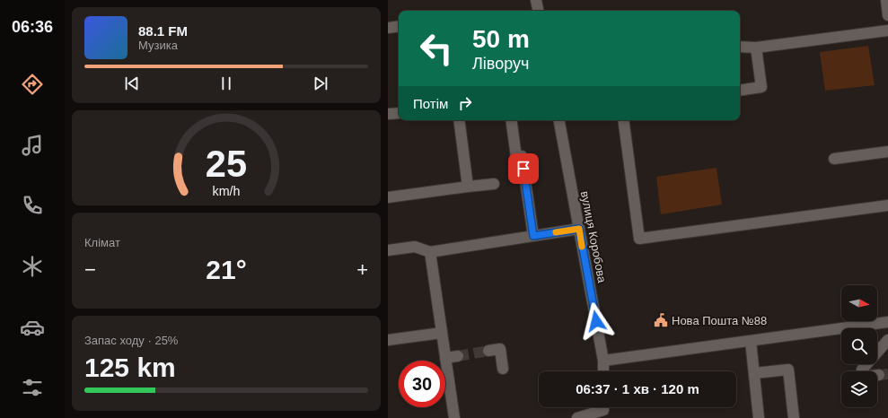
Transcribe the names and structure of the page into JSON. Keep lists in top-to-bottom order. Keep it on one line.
{"streets":{"street":["вулиця Коробова"]},"places":{"public building":["Нова Пошта №88"]},"north":"right","page":{"tabs":"06:36","turn":["50 m","Ліворуч"],"song":["88.1 FM","Музика"],"then":"Потім","tile":["Клімат",["Запас ходу · 25%","125 km"]],"heat":["−","21°","+"],"limit":"30","trip":"06:37 · 1 хв · 120 m","gauge":["25","km/h"]}}
